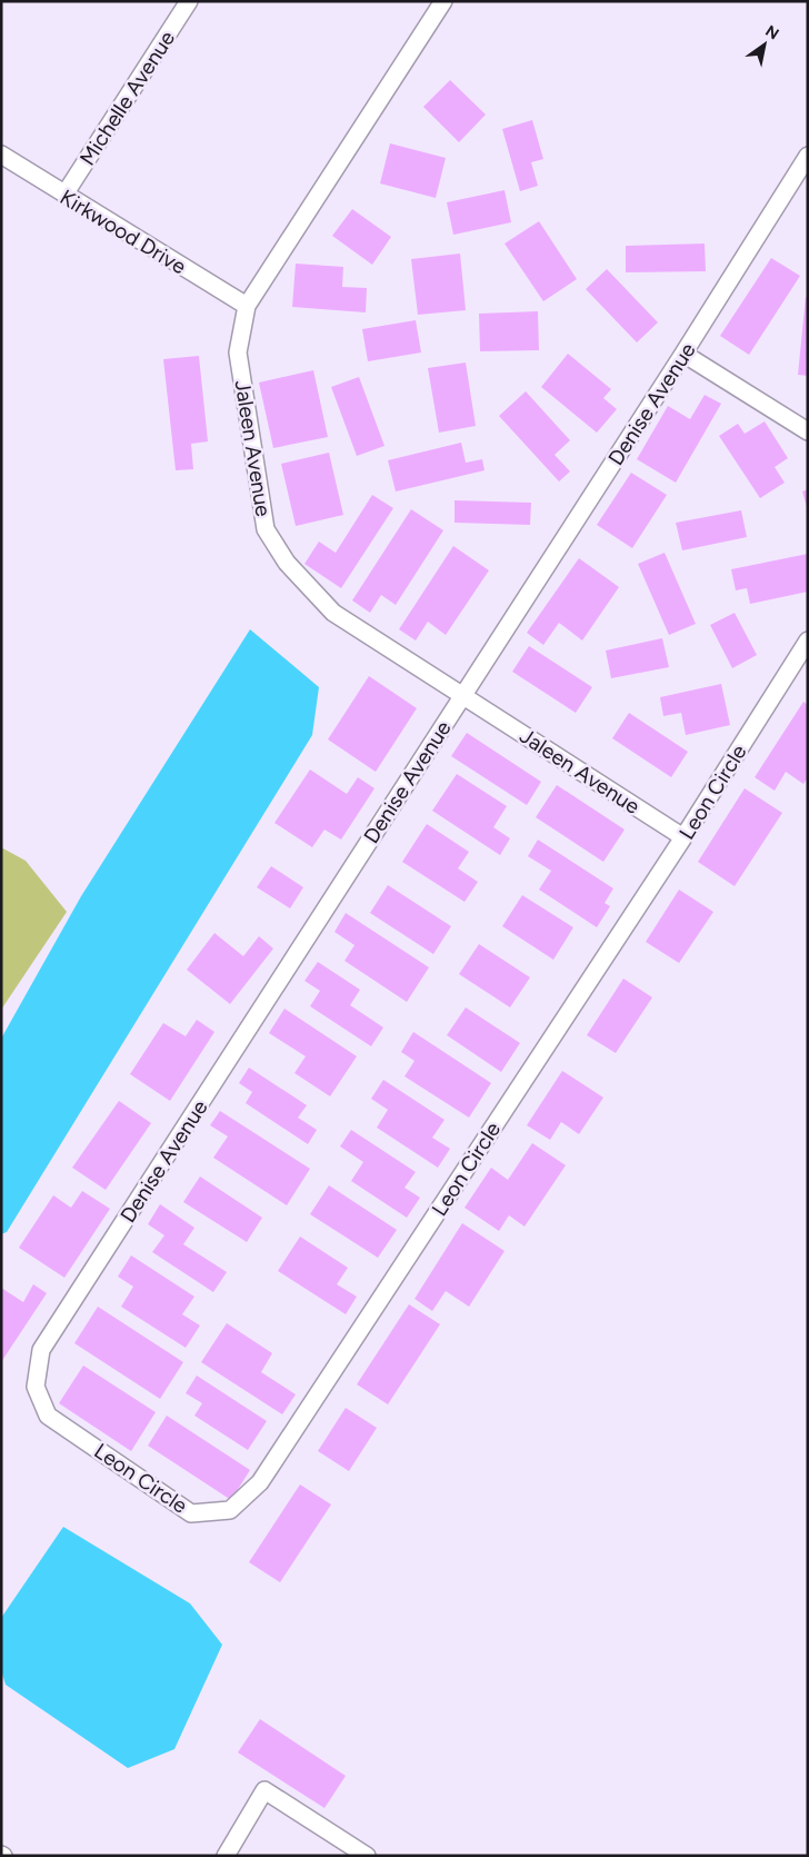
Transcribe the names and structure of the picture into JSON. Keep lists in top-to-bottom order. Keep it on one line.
{"streets":{"lane":["Michelle Avenue","Kirkwood Drive","Denise Avenue","Jaleen Avenue","Leon Circle"]},"crossings":[["Michelle Avenue","Kirkwood Drive"],["Kirkwood Drive","Jaleen Avenue"],["Denise Avenue","Jaleen Avenue"],["Denise Avenue","Leon Circle"],["Jaleen Avenue","Leon Circle"]],"north":"top right"}
